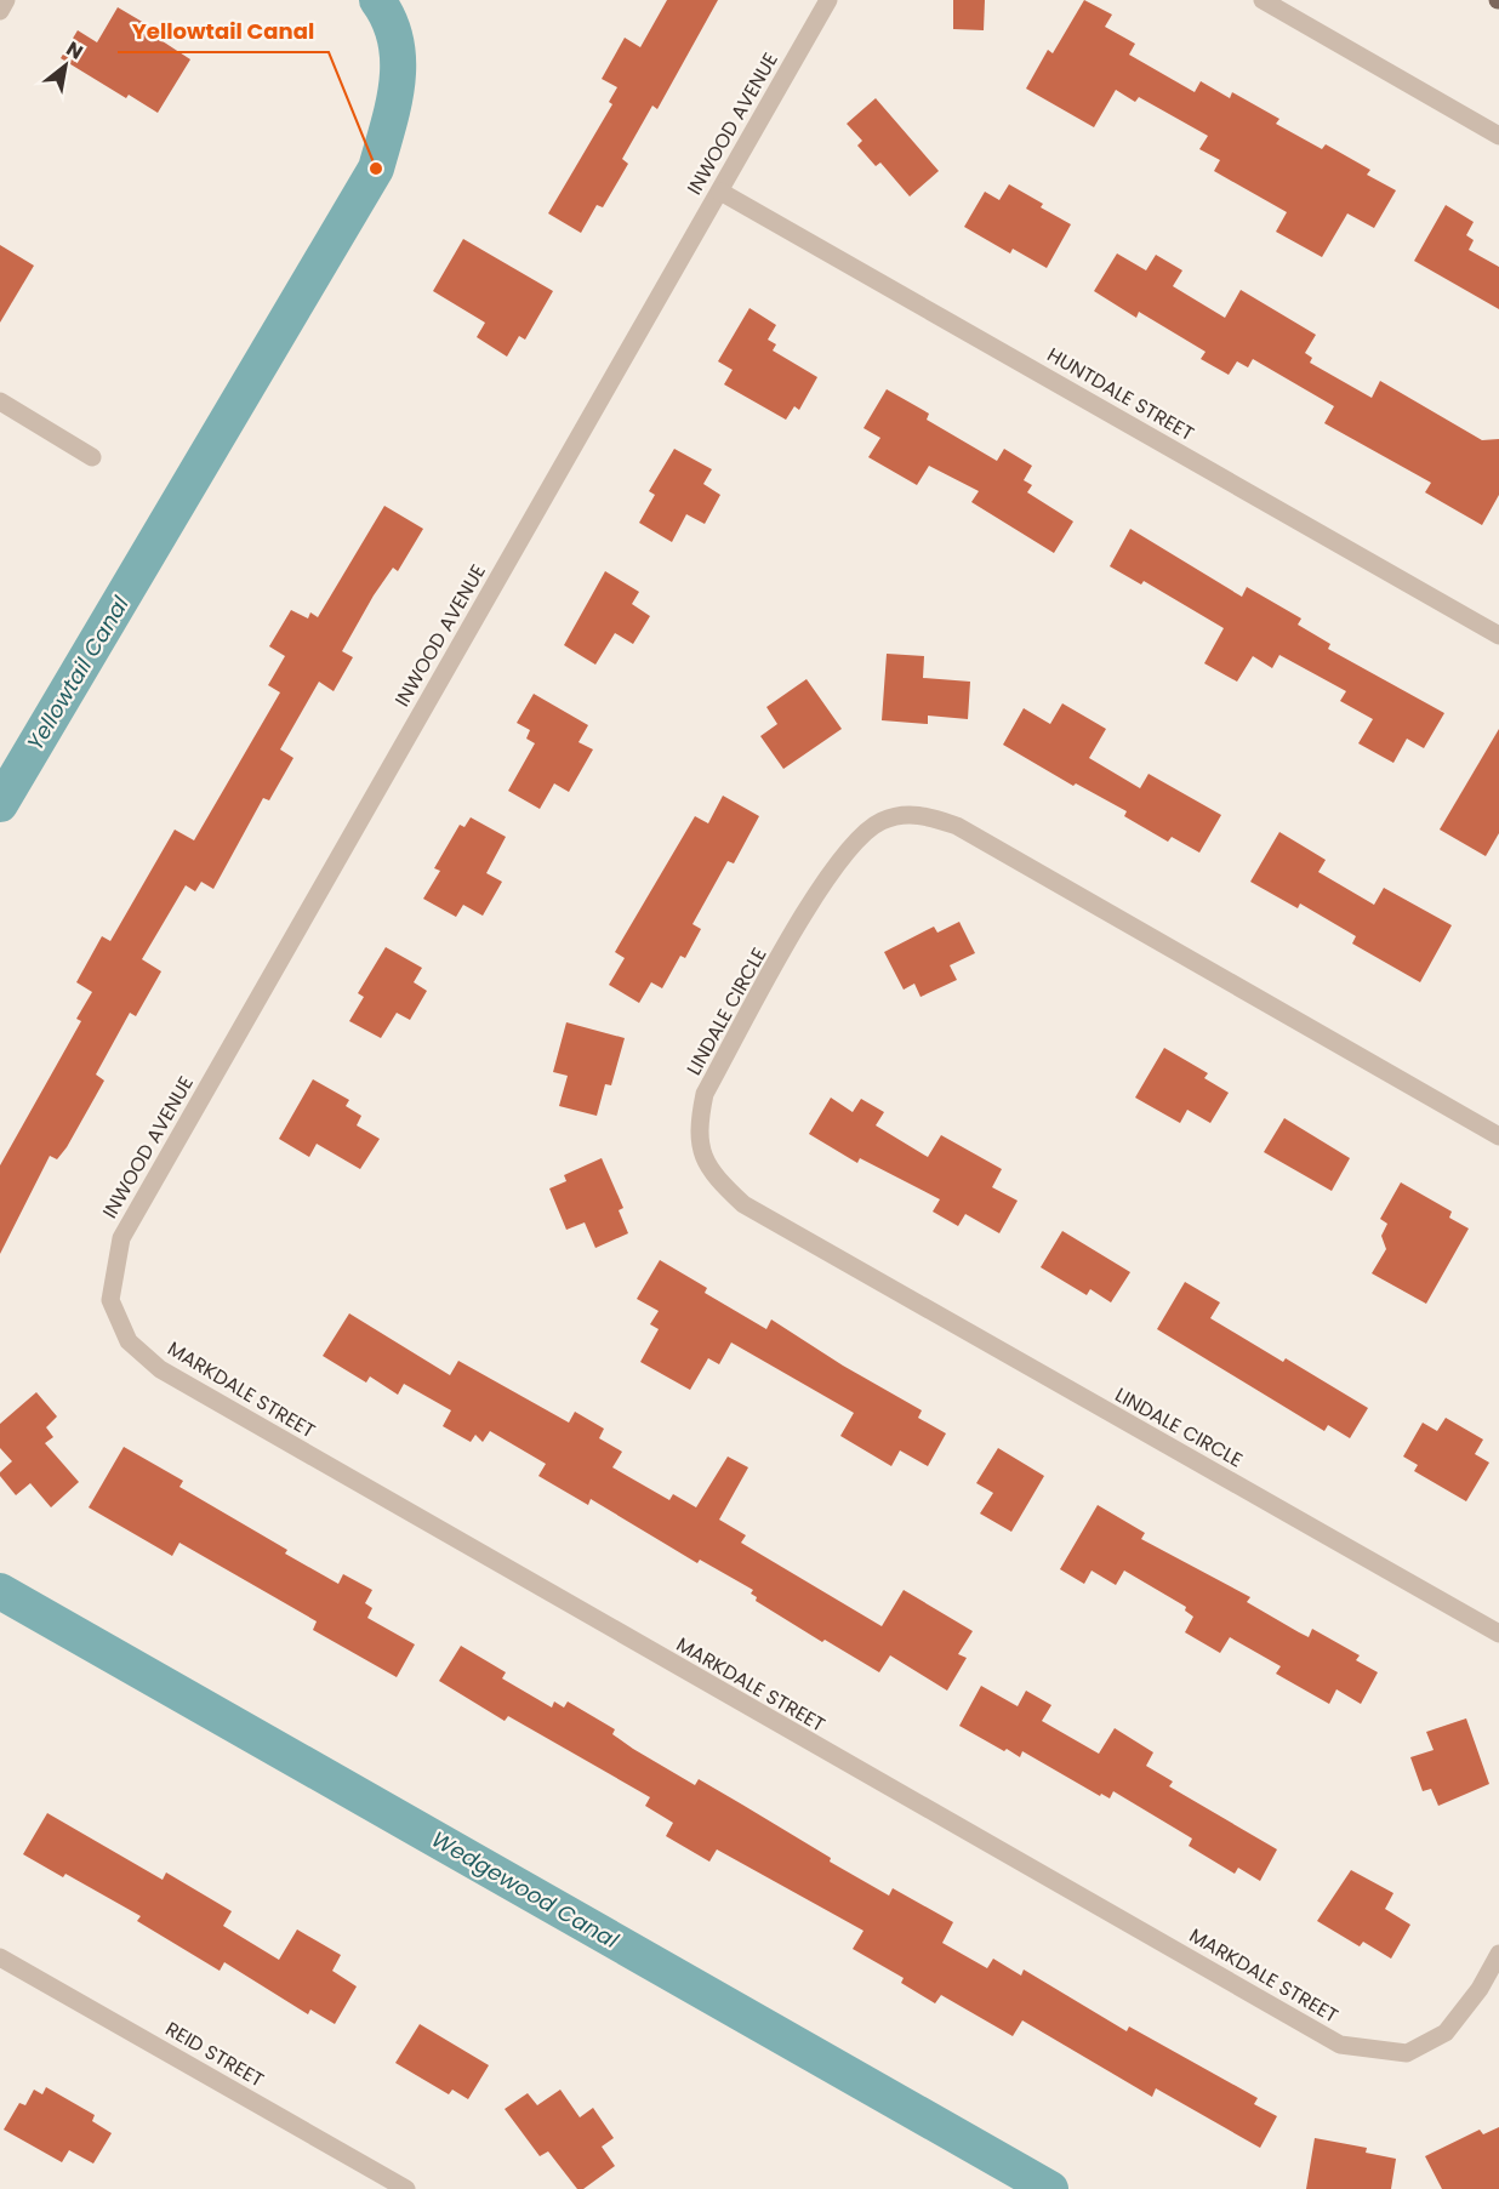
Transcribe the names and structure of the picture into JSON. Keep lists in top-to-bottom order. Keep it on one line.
{"streets":{"street":["INWOOD AVENUE","HUNTDALE STREET","LINDALE CIRCLE","MARKDALE STREET","REID STREET"]},"crossings":[["INWOOD AVENUE","HUNTDALE STREET"],["INWOOD AVENUE","MARKDALE STREET"]],"water":["Yellowtail Canal","Wedgewood Canal"],"places":["Yellowtail Canal"],"north":"top right"}
